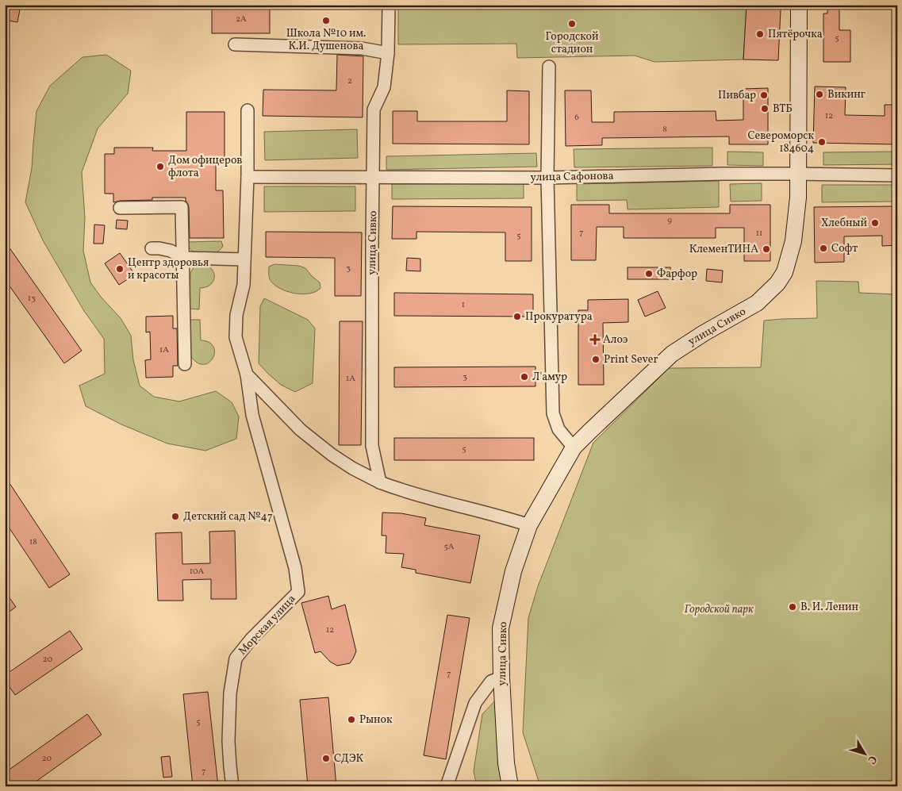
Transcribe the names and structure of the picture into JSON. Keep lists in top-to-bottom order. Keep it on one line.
{"streets":{"street":["улица Сафонова","улица Сивко","Морская улица"]},"crossings":[["улица Сафонова","улица Сивко"]],"parks":["Городской парк"],"places":{"other":["Школа №10 им. К.И. Душенова","Городской стадион","Пятёрочка","Викинг","Пивбар","ВТБ","Североморск 184604","Дом офицеров флота","Хлебный","Софт","КлеменТИНА","Центр здоровья и красоты","Фарфор","Прокуратура","Print Sever","Л'амур","Детский сад №47","В. И. Ленин","Рынок","СДЭК"],"health":["Алоэ"]},"house_numbers":["2А","5","2","12","6","8","9","7","11","5","3","13","1","1А","3","1А","5","18","5А","10А","12","20","7","5","20","7"],"north":"bottom right"}
